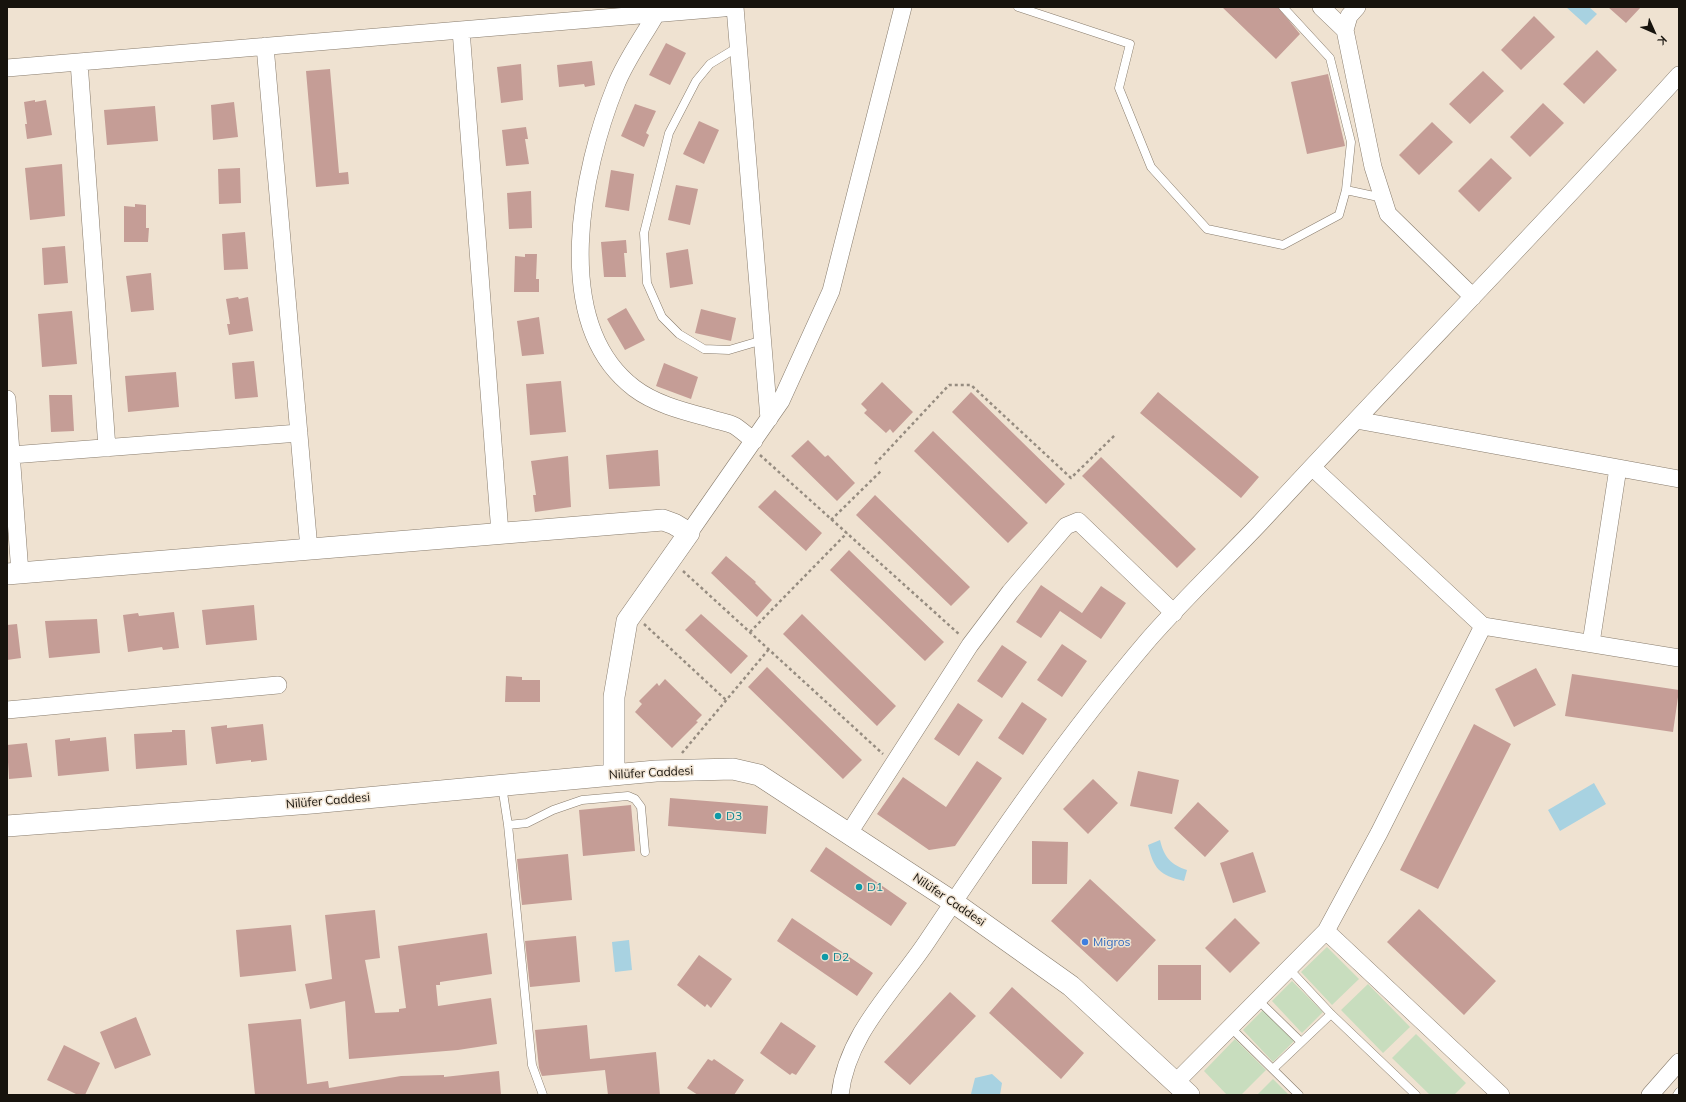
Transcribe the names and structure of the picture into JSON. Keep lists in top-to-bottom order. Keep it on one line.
{"streets":{"street":["Nilüfer Caddesi"]},"places":["D3","D1","Migros","D2"],"north":"bottom right"}
